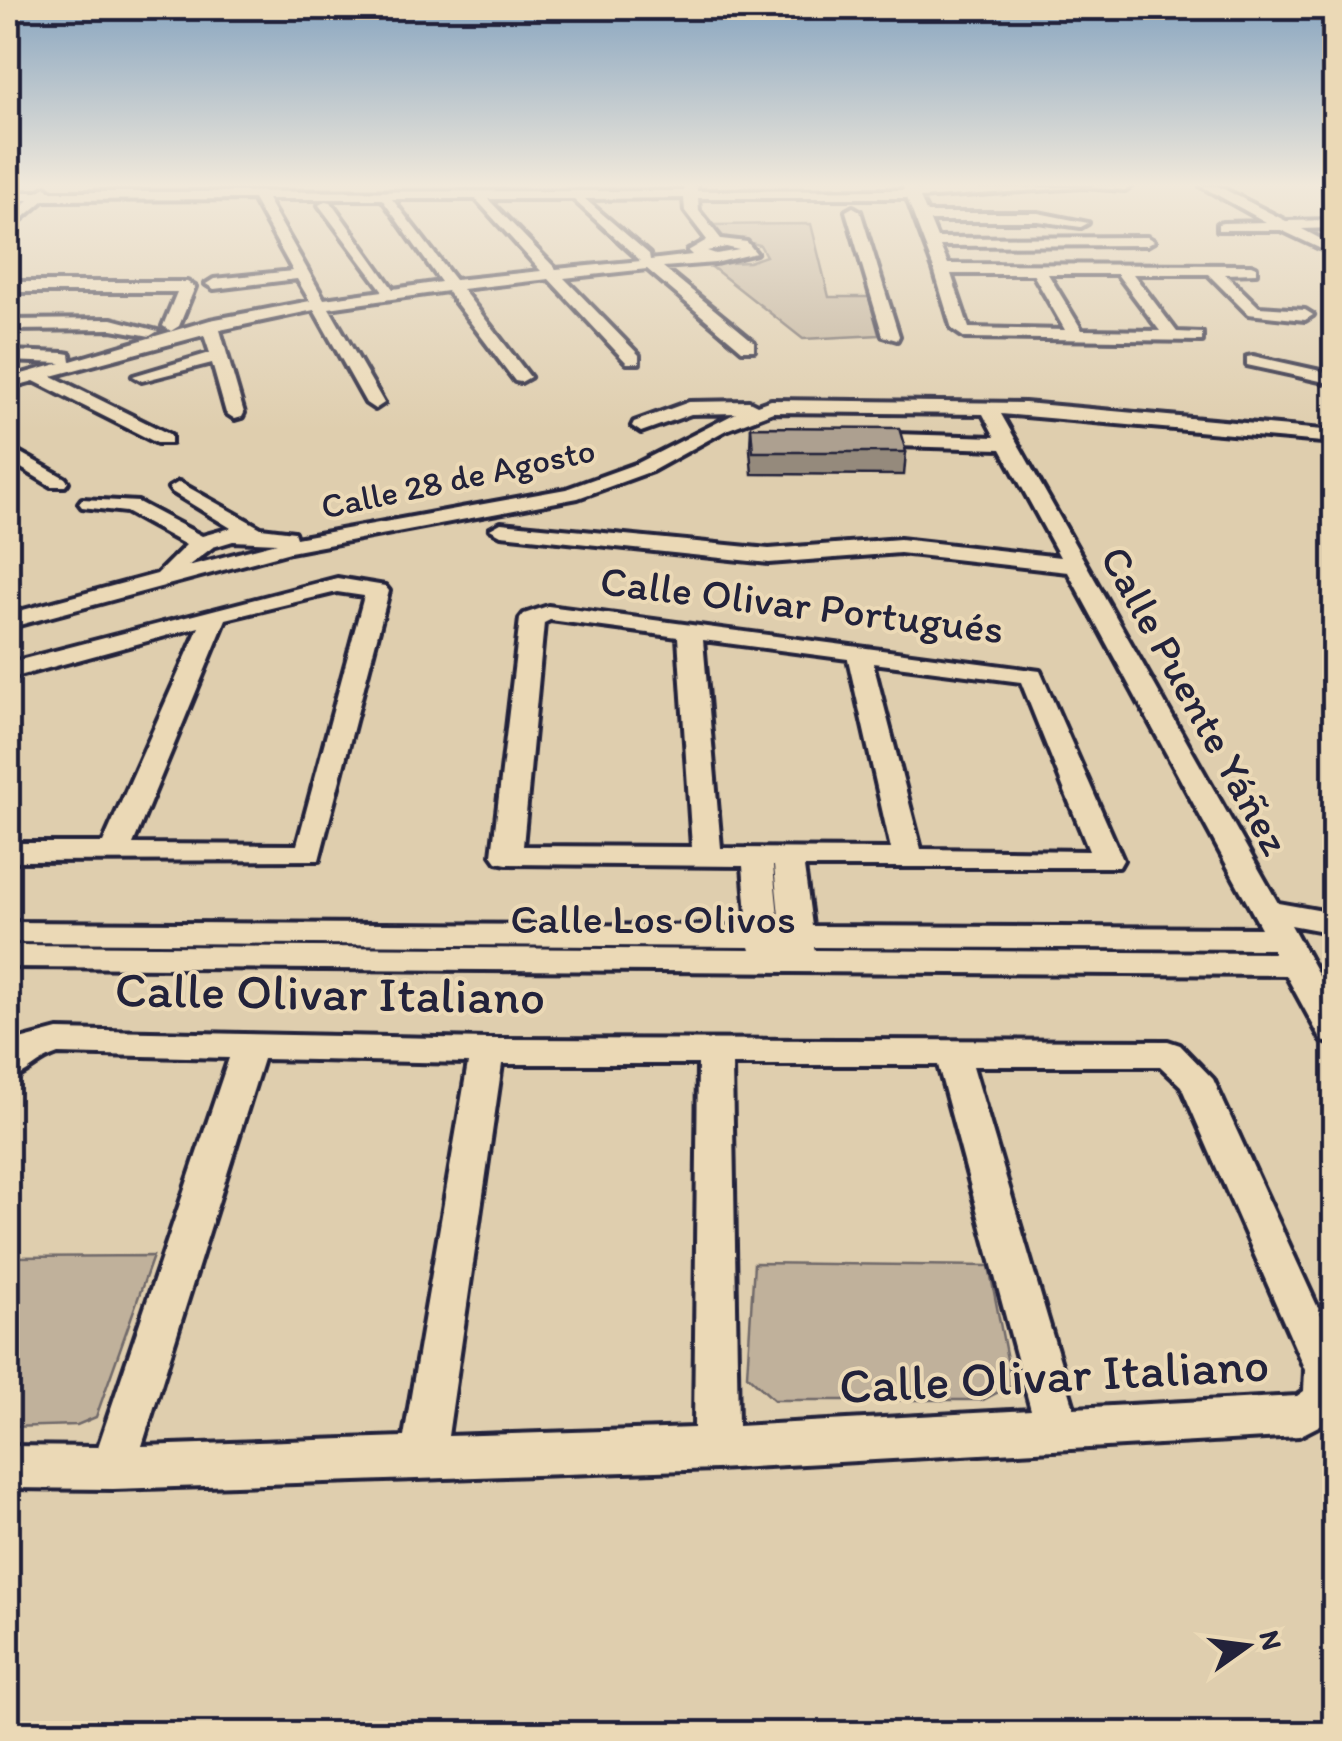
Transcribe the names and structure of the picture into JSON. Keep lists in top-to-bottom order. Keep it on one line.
{"streets":{"street":["Calle 28 de Agosto","Calle Olivar Portugués","Calle Puente Yáñez","Calle Los Olivos","Calle Olivar Italiano"]},"crossings":[["Calle 28 de Agosto","Calle Puente Yáñez"],["Calle Puente Yáñez","Calle Los Olivos"]],"north":"right"}
